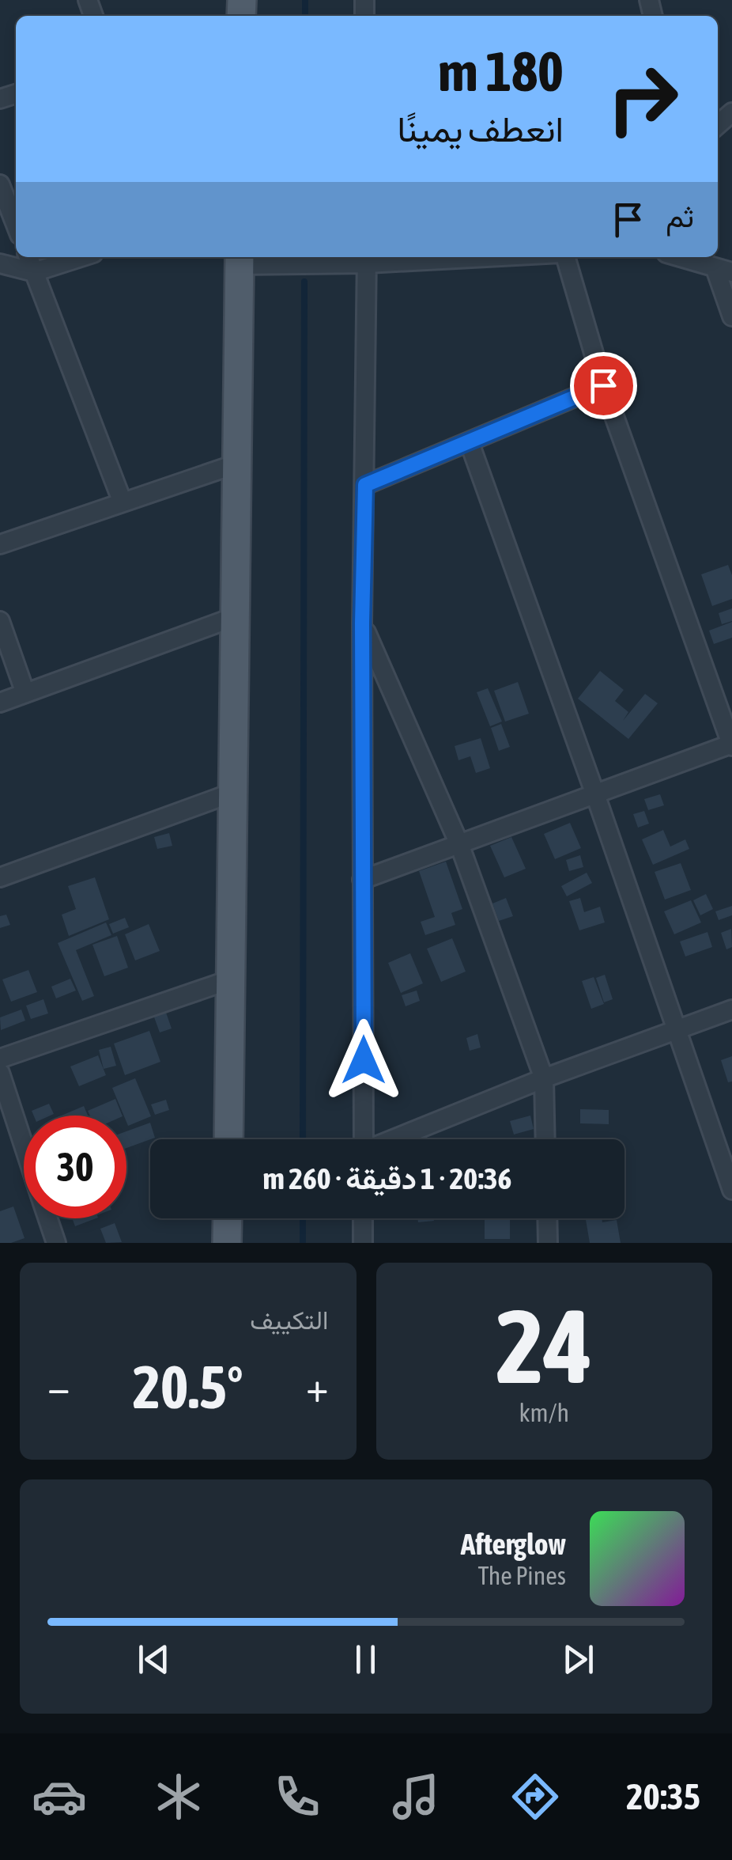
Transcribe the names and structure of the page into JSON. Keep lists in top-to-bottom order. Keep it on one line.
{"page":{"turn":["180 m","انعطف يمينًا"],"then":"ثم","limit":"30","trip":"20:36 · 1 دقيقة · 260 m","tile":[["24","km/h"],"التكييف"],"heat":["−","20.5°","+"],"song":["Afterglow","The Pines"],"tabs":"20:35"}}
